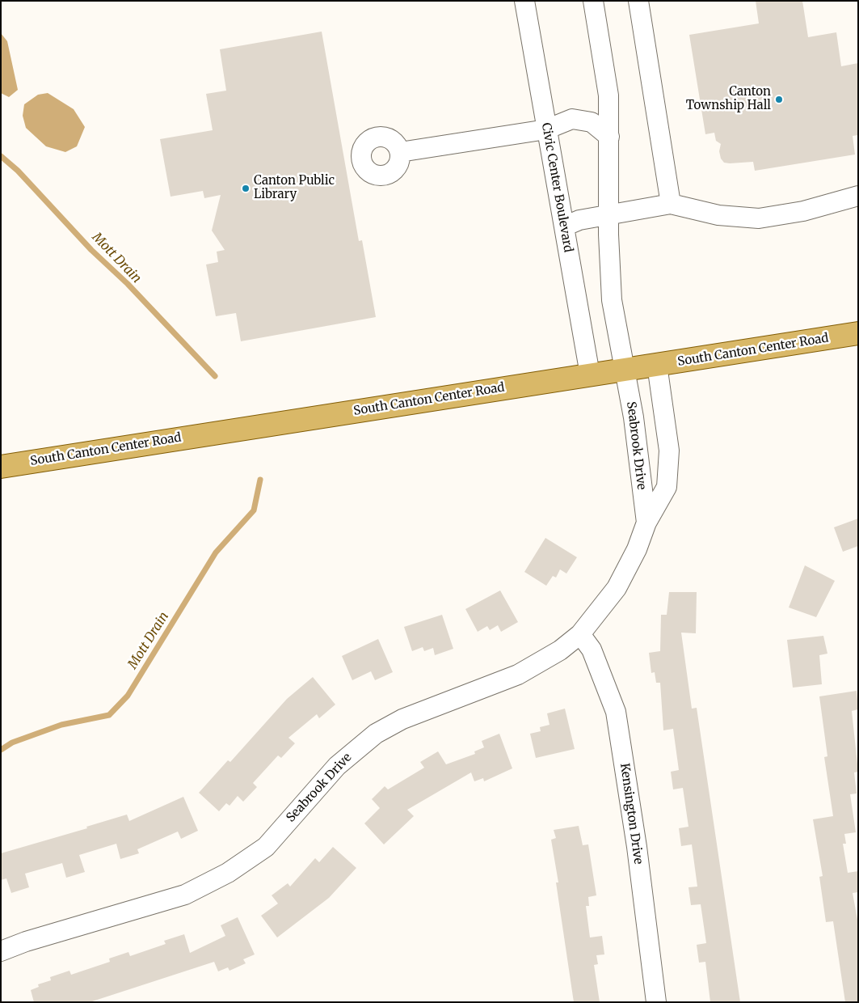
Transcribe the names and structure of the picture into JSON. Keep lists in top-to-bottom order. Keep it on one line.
{"streets":{"main road":["South Canton Center Road"],"street":["Civic Center Boulevard","Seabrook Drive","Kensington Drive"]},"crossings":[["Civic Center Boulevard","South Canton Center Road"],["South Canton Center Road","Seabrook Drive"],["Seabrook Drive","Kensington Drive"]],"water":["Mott Drain"],"places":["Canton Township Hall","Canton Public Library"]}
